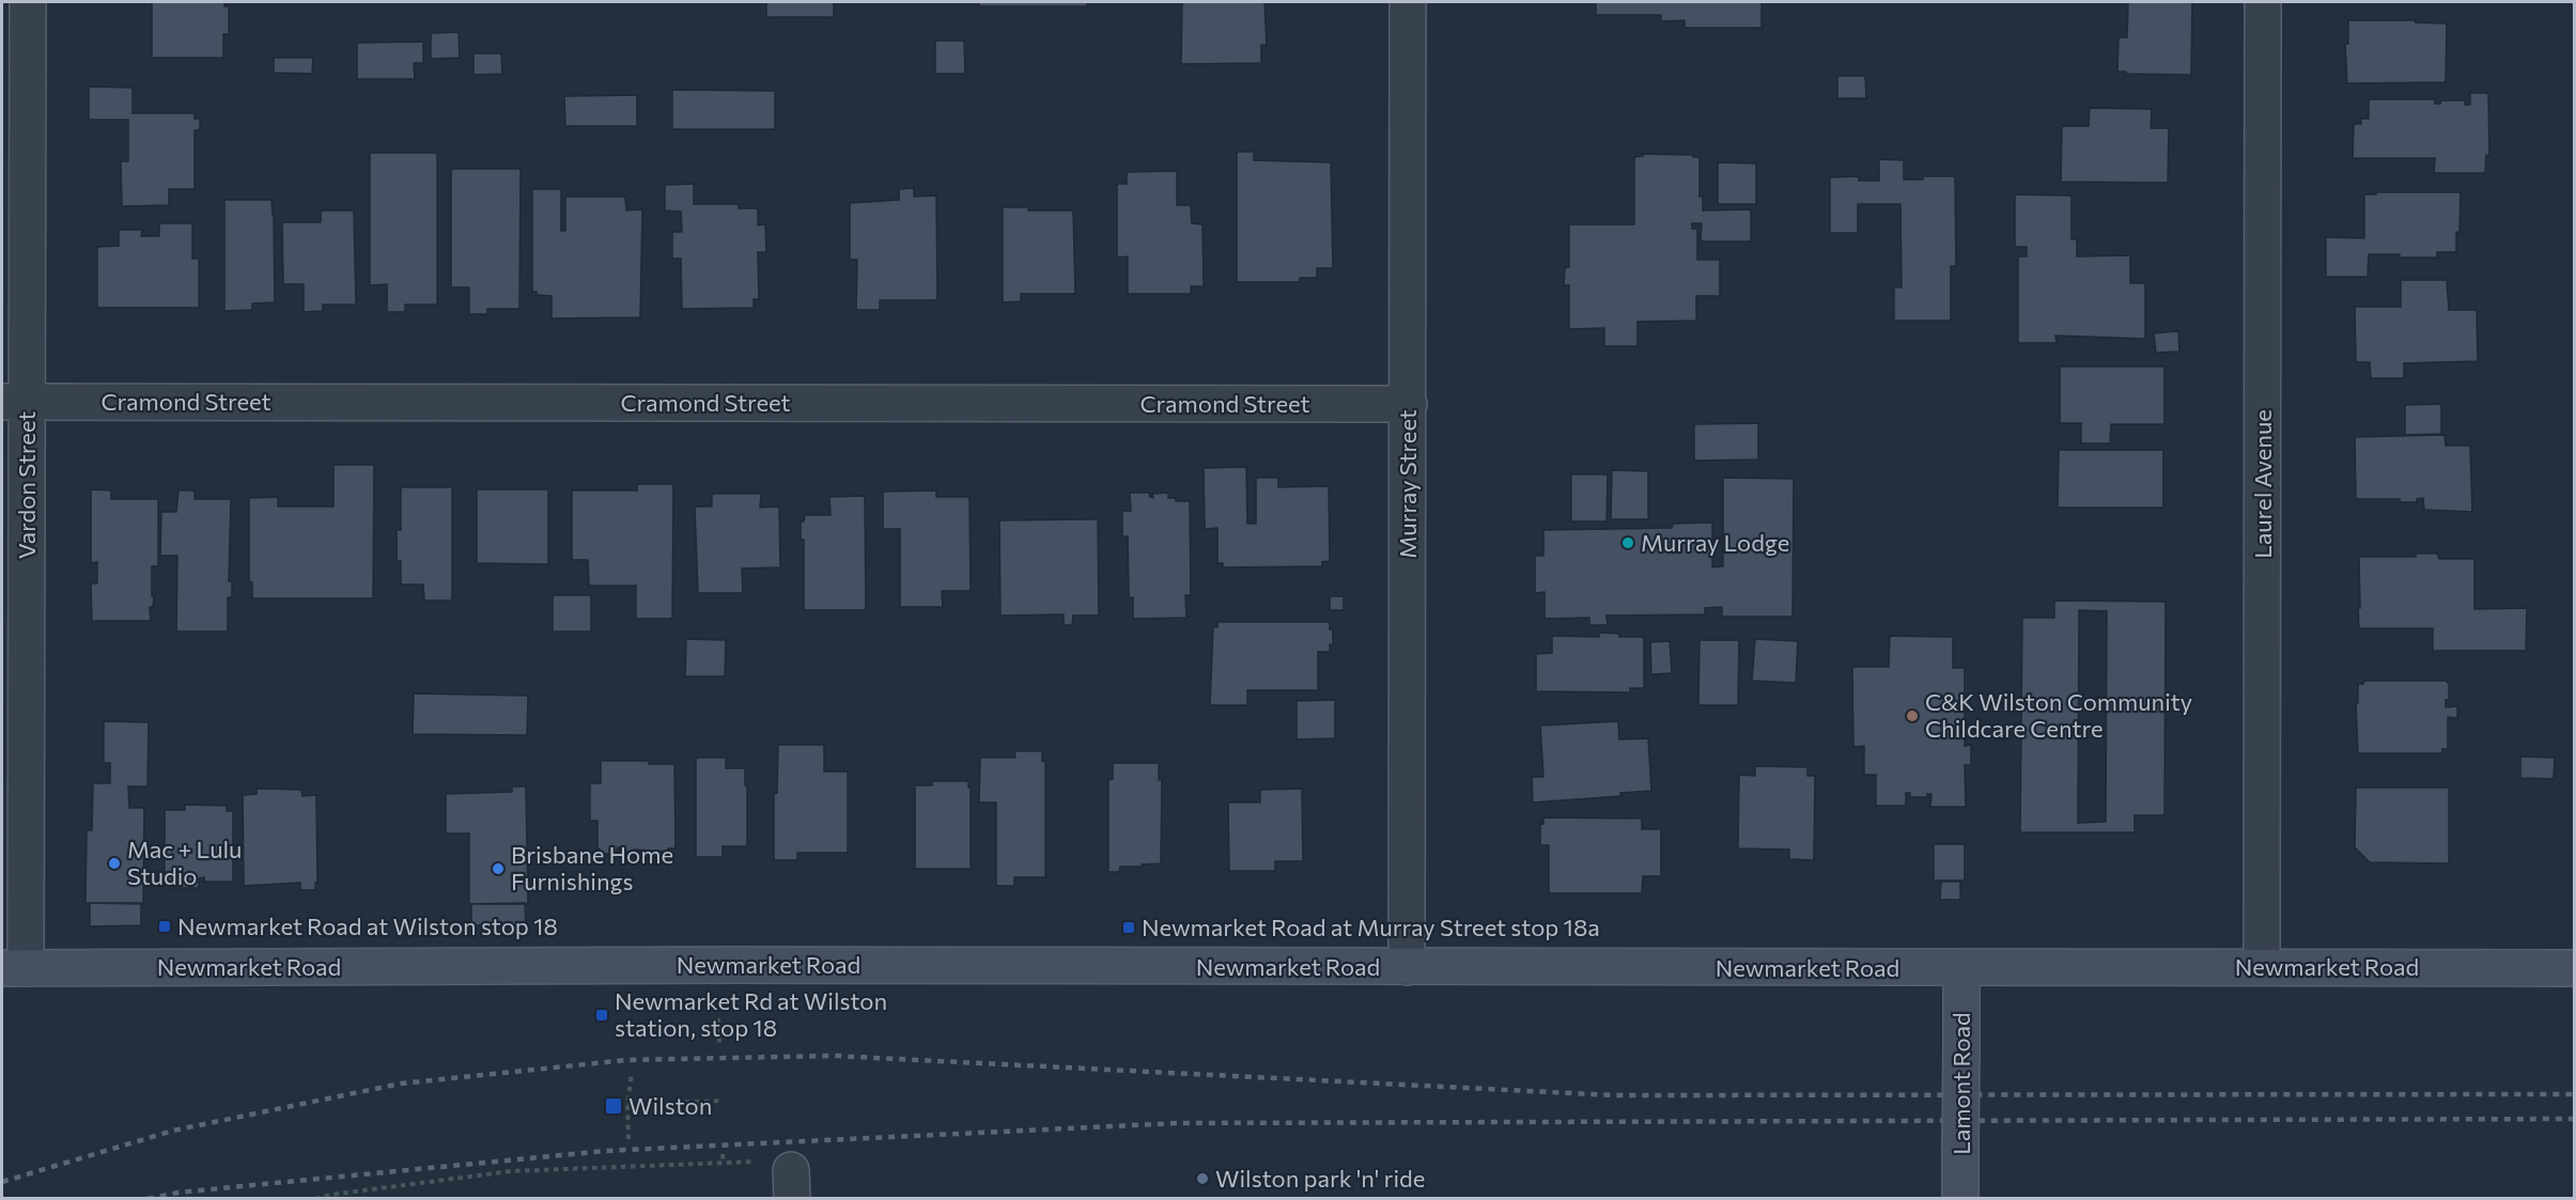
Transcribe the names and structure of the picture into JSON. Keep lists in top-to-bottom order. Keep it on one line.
{"streets":{"main road":["Newmarket Road","Lamont Road"],"street":["Cramond Street","Murray Street","Laurel Avenue","Vardon Street"]},"crossings":[["Cramond Street","Murray Street"],["Cramond Street","Vardon Street"],["Murray Street","Newmarket Road"],["Laurel Avenue","Newmarket Road"],["Vardon Street","Newmarket Road"],["Newmarket Road","Lamont Road"]],"places":{"other":["Murray Lodge","C&K Wilston Community Childcare Centre","Mac + Lulu Studio","Brisbane Home Furnishings","Wilston park 'n' ride"],"transit":["Newmarket Road at Wilston stop 18","Newmarket Road at Murray Street stop 18a","Newmarket Rd at Wilston station, stop 18","Wilston"]}}
